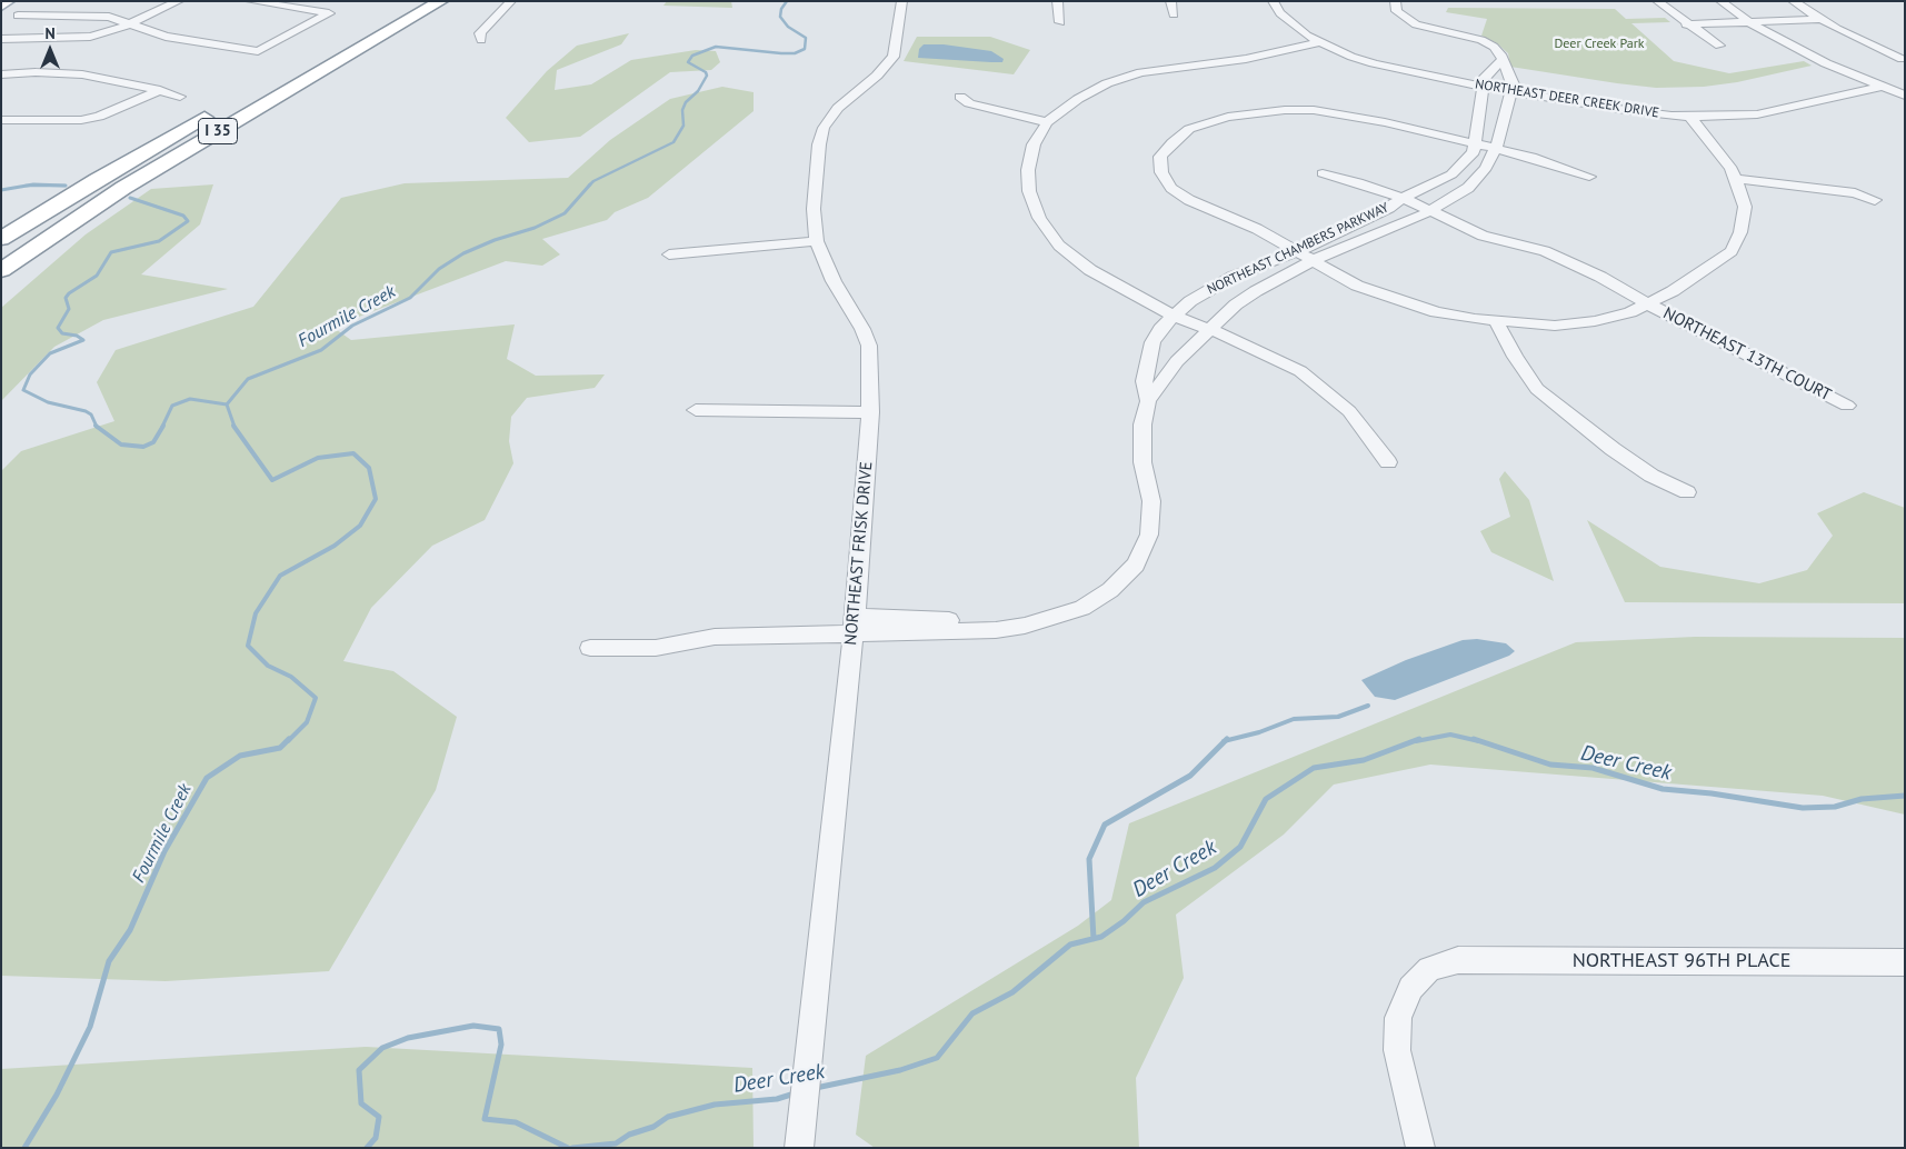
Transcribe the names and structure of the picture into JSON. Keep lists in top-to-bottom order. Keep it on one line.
{"streets":{"highway":["I 35"],"street":["NORTHEAST DEER CREEK DRIVE","NORTHEAST CHAMBERS PARKWAY","NORTHEAST 13TH COURT","NORTHEAST FRISK DRIVE","NORTHEAST 96TH PLACE"]},"crossings":[["NORTHEAST DEER CREEK DRIVE","NORTHEAST CHAMBERS PARKWAY"],["NORTHEAST CHAMBERS PARKWAY","NORTHEAST 13TH COURT"],["NORTHEAST CHAMBERS PARKWAY","NORTHEAST FRISK DRIVE"]],"water":["Fourmile Creek","Deer Creek"],"parks":["Deer Creek Park"],"north":"top"}
